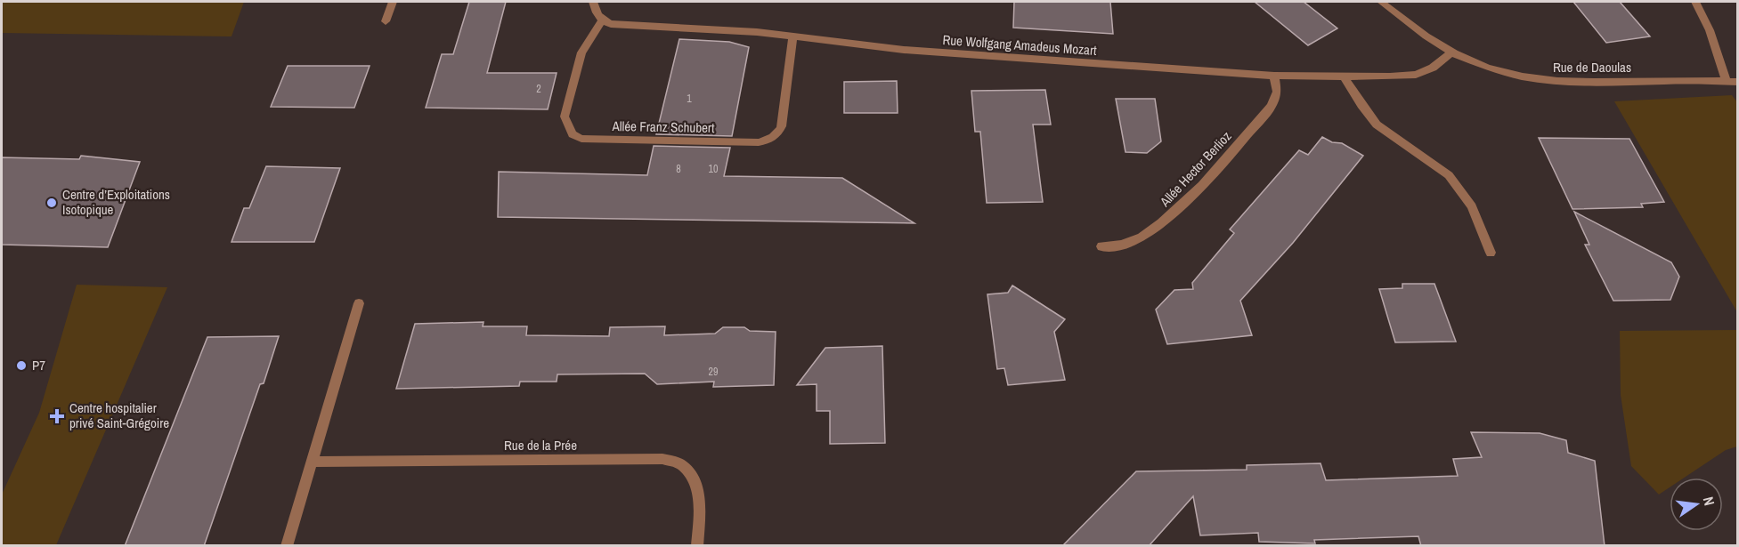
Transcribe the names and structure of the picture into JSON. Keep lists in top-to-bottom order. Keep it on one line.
{"streets":{"street":["Rue Wolfgang Amadeus Mozart","Rue de Daoulas","Allée Franz Schubert","Allée Hector Berlioz","Rue de la Prée"]},"crossings":[["Rue Wolfgang Amadeus Mozart","Rue de Daoulas"],["Rue Wolfgang Amadeus Mozart","Allée Franz Schubert"],["Rue Wolfgang Amadeus Mozart","Allée Hector Berlioz"]],"places":{"other":["Centre d’Exploitations Isotopique","P7"],"health":["Centre hospitalier privé Saint-Grégoire"]},"house_numbers":["2","1","8","10","29"],"north":"right"}
